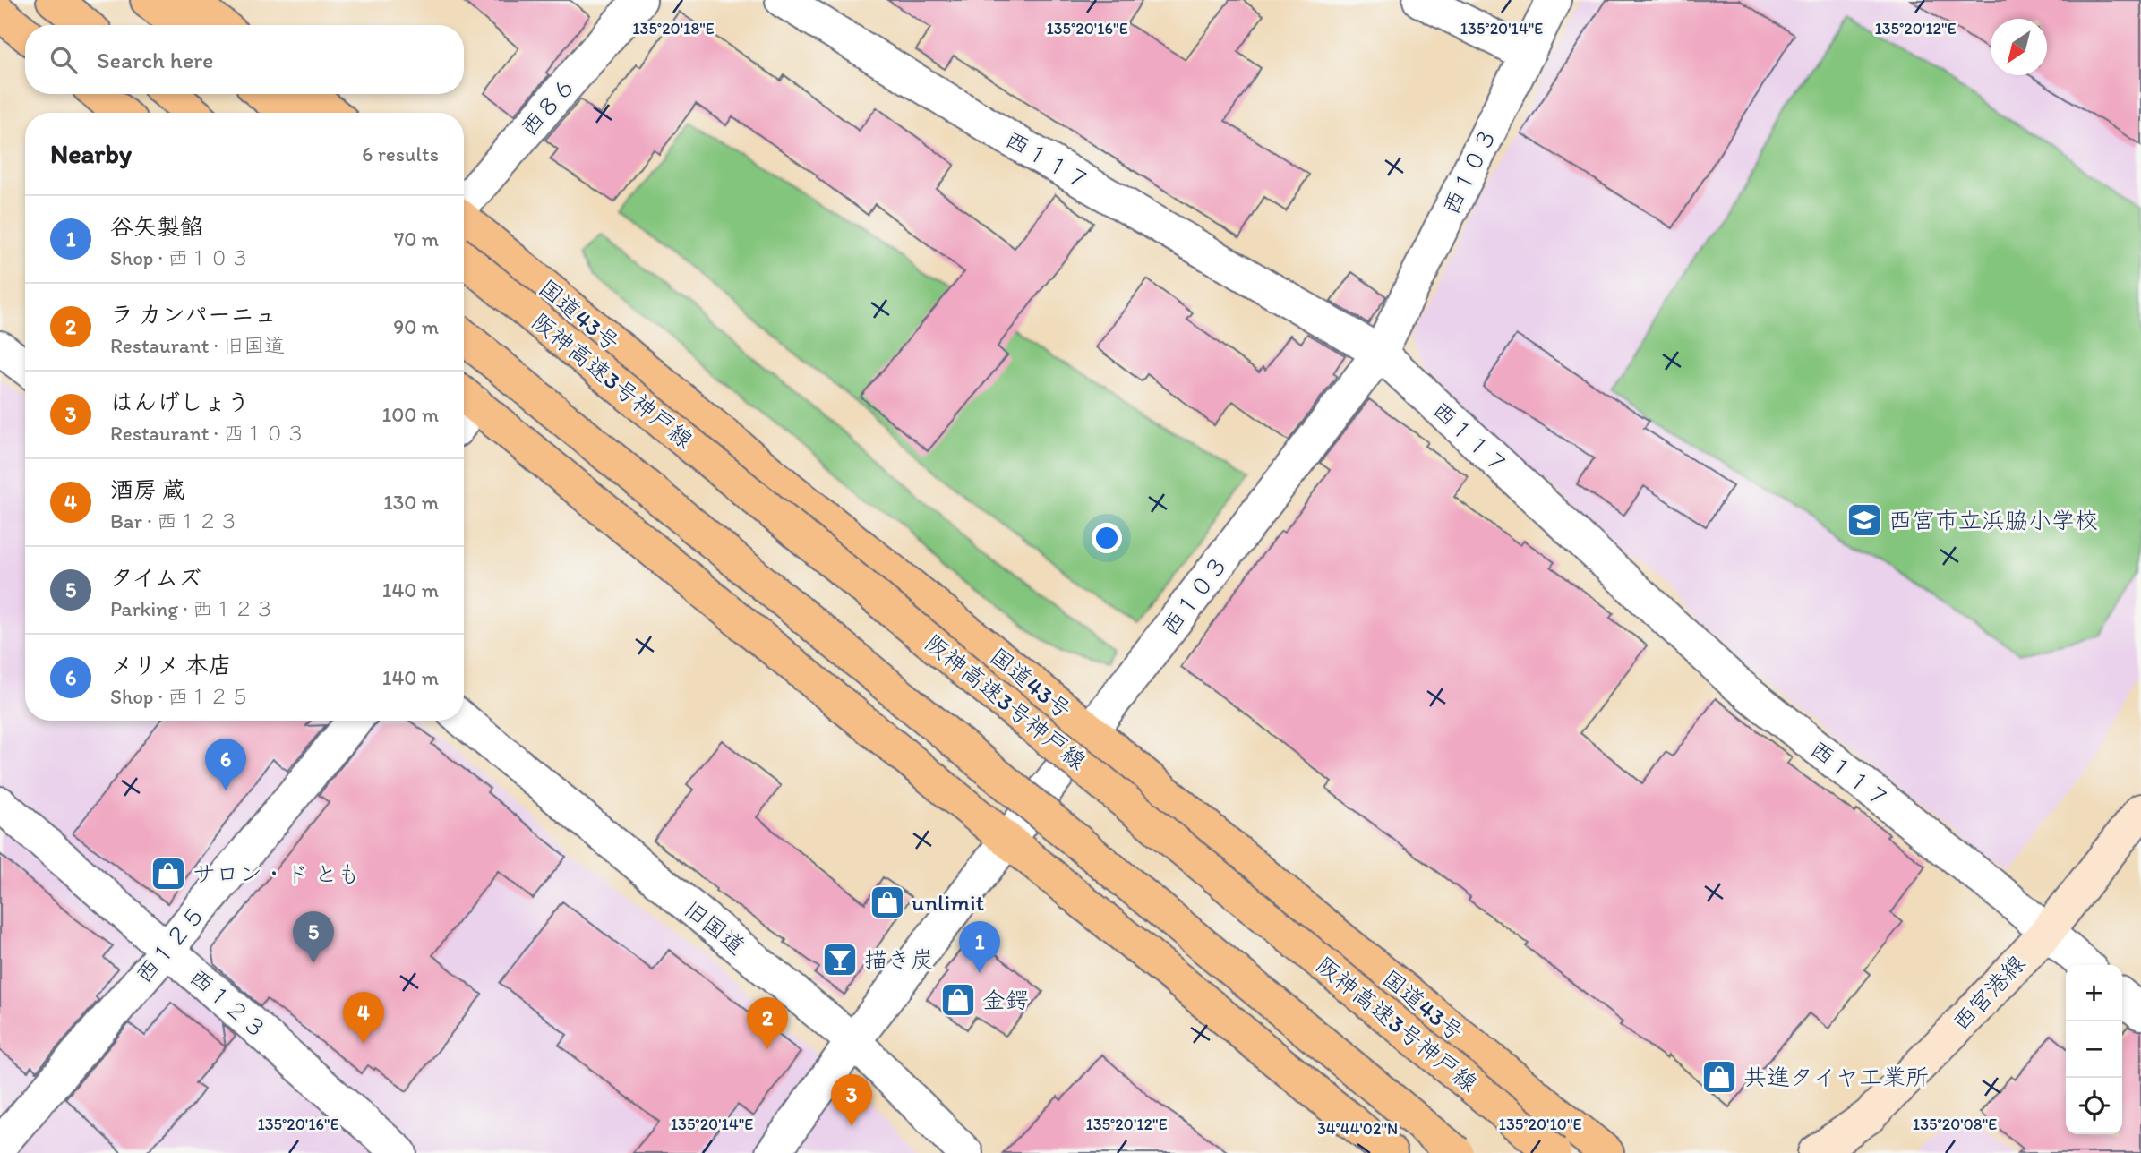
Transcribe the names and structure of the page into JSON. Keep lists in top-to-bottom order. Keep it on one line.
{"streets":{"highway":["国道43号","阪神高速3号神戸線"],"main road":["西宮港線"],"street":["西８６","西１１７","西１０３","旧国道","西１２５","西１２３"]},"crossings":[["西１１７","西１０３"],["西１１７","西宮港線"],["西１０３","国道43号"],["西１０３","旧国道"],["西１２５","西１２３"]],"places":{"school or university":["西宮市立浜脇小学校"],"shop":["サロン・ド とも","unlimit","金鍔","共進タイヤ工業所"],"bar":["描き炭"]},"north":"bottom left","page":{"search":"Search here","heading":["Nearby","6 results"],"list":[{"mark":"1","name":"谷矢製餡","note":"Shop · 西１０３","value":"70 m"},{"mark":"2","name":"ラ カンパーニュ","note":"Restaurant · 旧国道","value":"90 m"},{"mark":"3","name":"はんげしょう","note":"Restaurant · 西１０３","value":"100 m"},{"mark":"4","name":"酒房 蔵","note":"Bar · 西１２３","value":"130 m"},{"mark":"5","name":"タイムズ","note":"Parking · 西１２３","value":"140 m"},{"mark":"6","name":"メリメ 本店","note":"Shop · 西１２５","value":"140 m"}],"pins":["6","5","1","4","2","3"],"map_buttons":["+","−"]},"coordinates":["135°20'18\"E","135°20'16\"E","135°20'14\"E","135°20'12\"E","135°20'10\"E","135°20'08\"E","34°44'02\"N"]}
